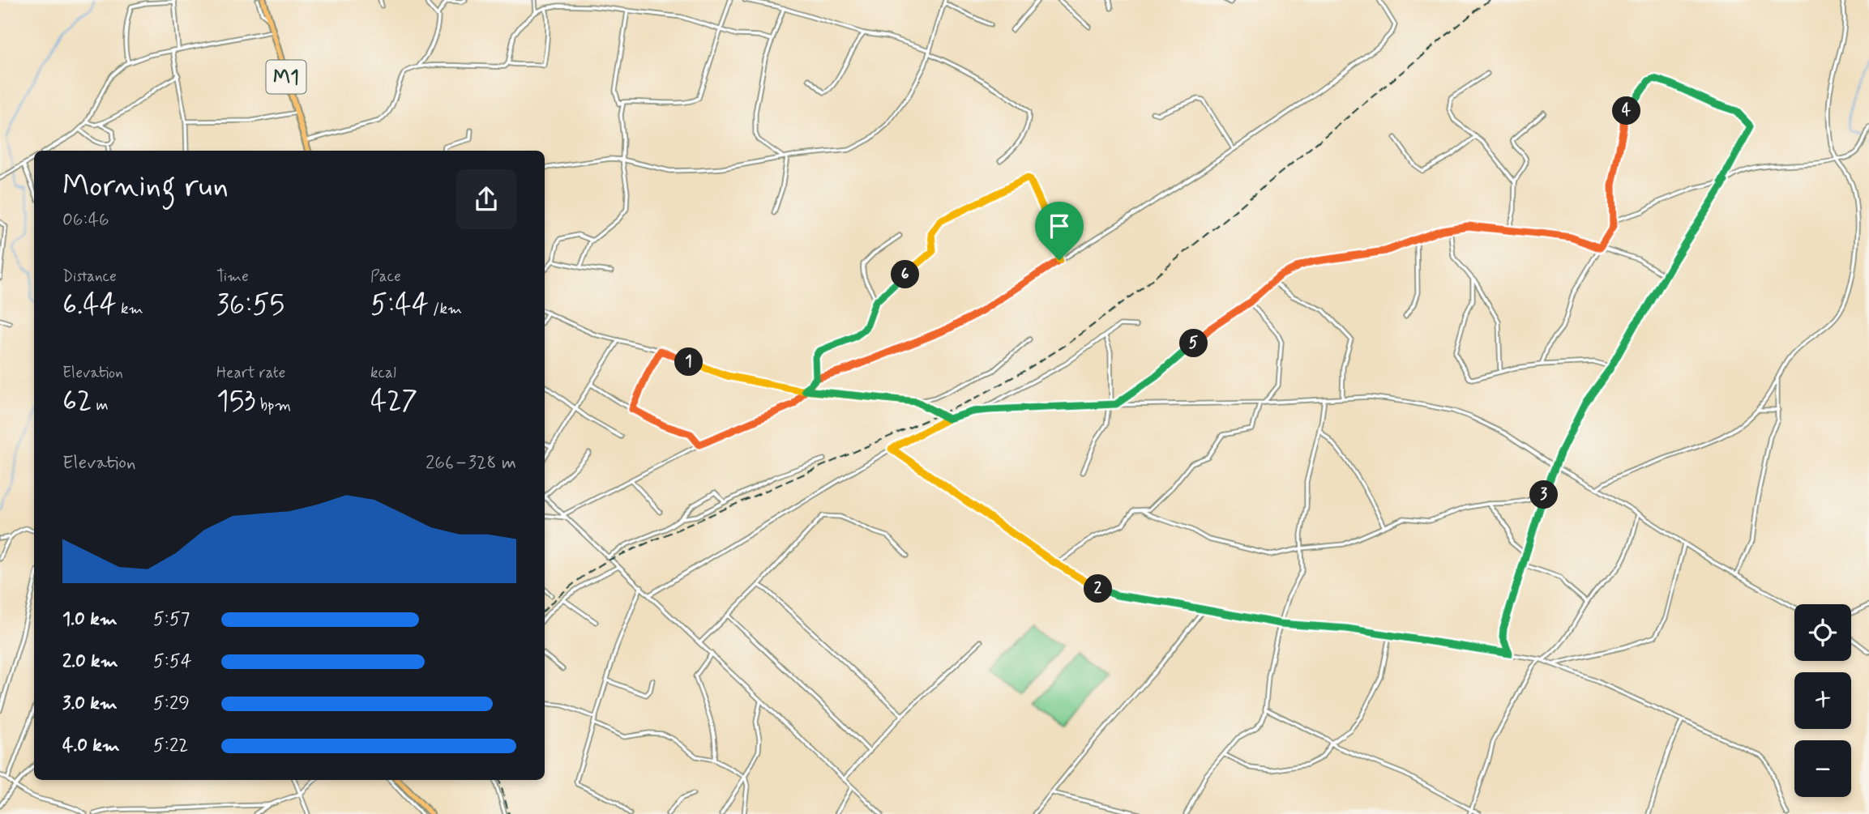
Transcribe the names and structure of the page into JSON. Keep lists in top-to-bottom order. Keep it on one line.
{"streets":{"main road":["M1"]},"page":{"pins":["4","6","5","1","3","2"],"heading":["Morning run","06:46"],"stats":[["Distance","6.44 km"],["Time","36:55"],["Pace","5:44 /km"],["Elevation","62 m"],["Heart rate","153 bpm"],["kcal","427"]],"chart":["Elevation","266–328 m"],"list":[{"name":"1.0 km","note":"5:57"},{"name":"2.0 km","note":"5:54"},{"name":"3.0 km","note":"5:29"},{"name":"4.0 km","note":"5:22"}],"map_buttons":["+","−"]}}
